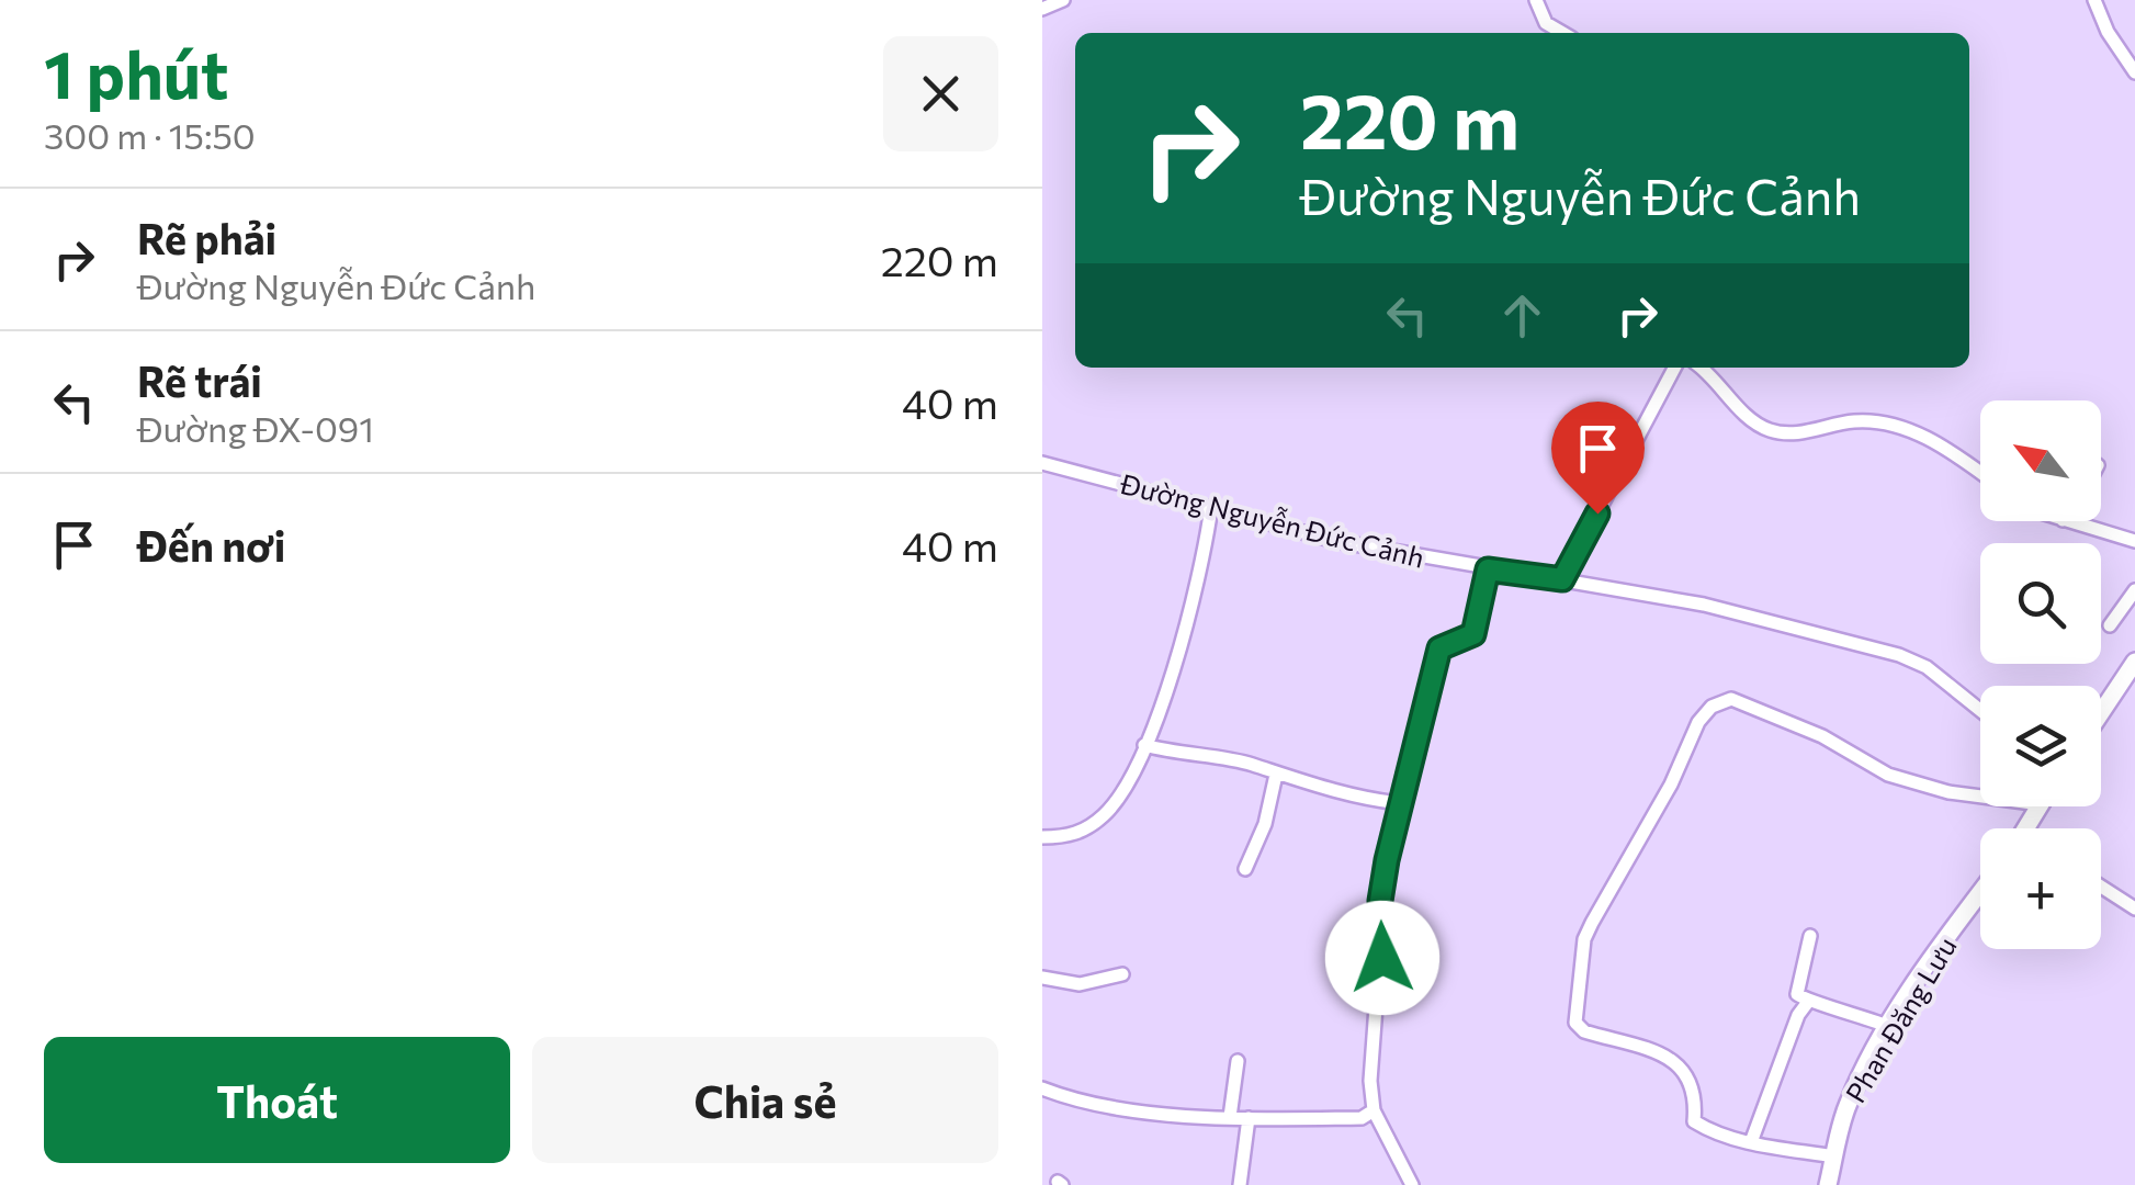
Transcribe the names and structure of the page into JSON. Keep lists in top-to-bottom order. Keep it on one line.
{"streets":{"street":["Đường Nguyễn Đức Cảnh","Phan Đăng Lưu"]},"north":"top left","page":{"heading":["1 phút","300 m · 15:50"],"turn":["220 m","Đường Nguyễn Đức Cảnh"],"list":[{"name":"Rẽ phải","note":"Đường Nguyễn Đức Cảnh","value":"220 m"},{"name":"Rẽ trái","note":"Đường ĐX-091","value":"40 m"},{"name":"Đến nơi","value":"40 m"}],"map_buttons":"+","buttons":["Thoát","Chia sẻ"]}}
